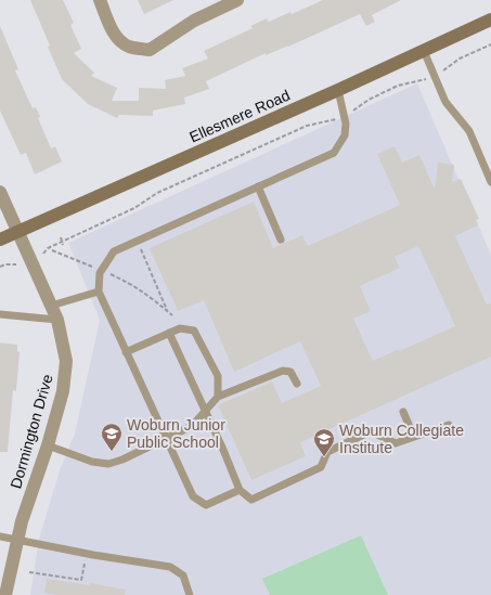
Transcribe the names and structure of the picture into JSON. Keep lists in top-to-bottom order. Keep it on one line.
{"streets":{"main road":["Ellesmere Road"],"street":["Dormington Drive"]},"crossings":[["Ellesmere Road","Dormington Drive"]],"places":{"school or university":["Woburn Junior Public School","Woburn Collegiate Institute"]}}
